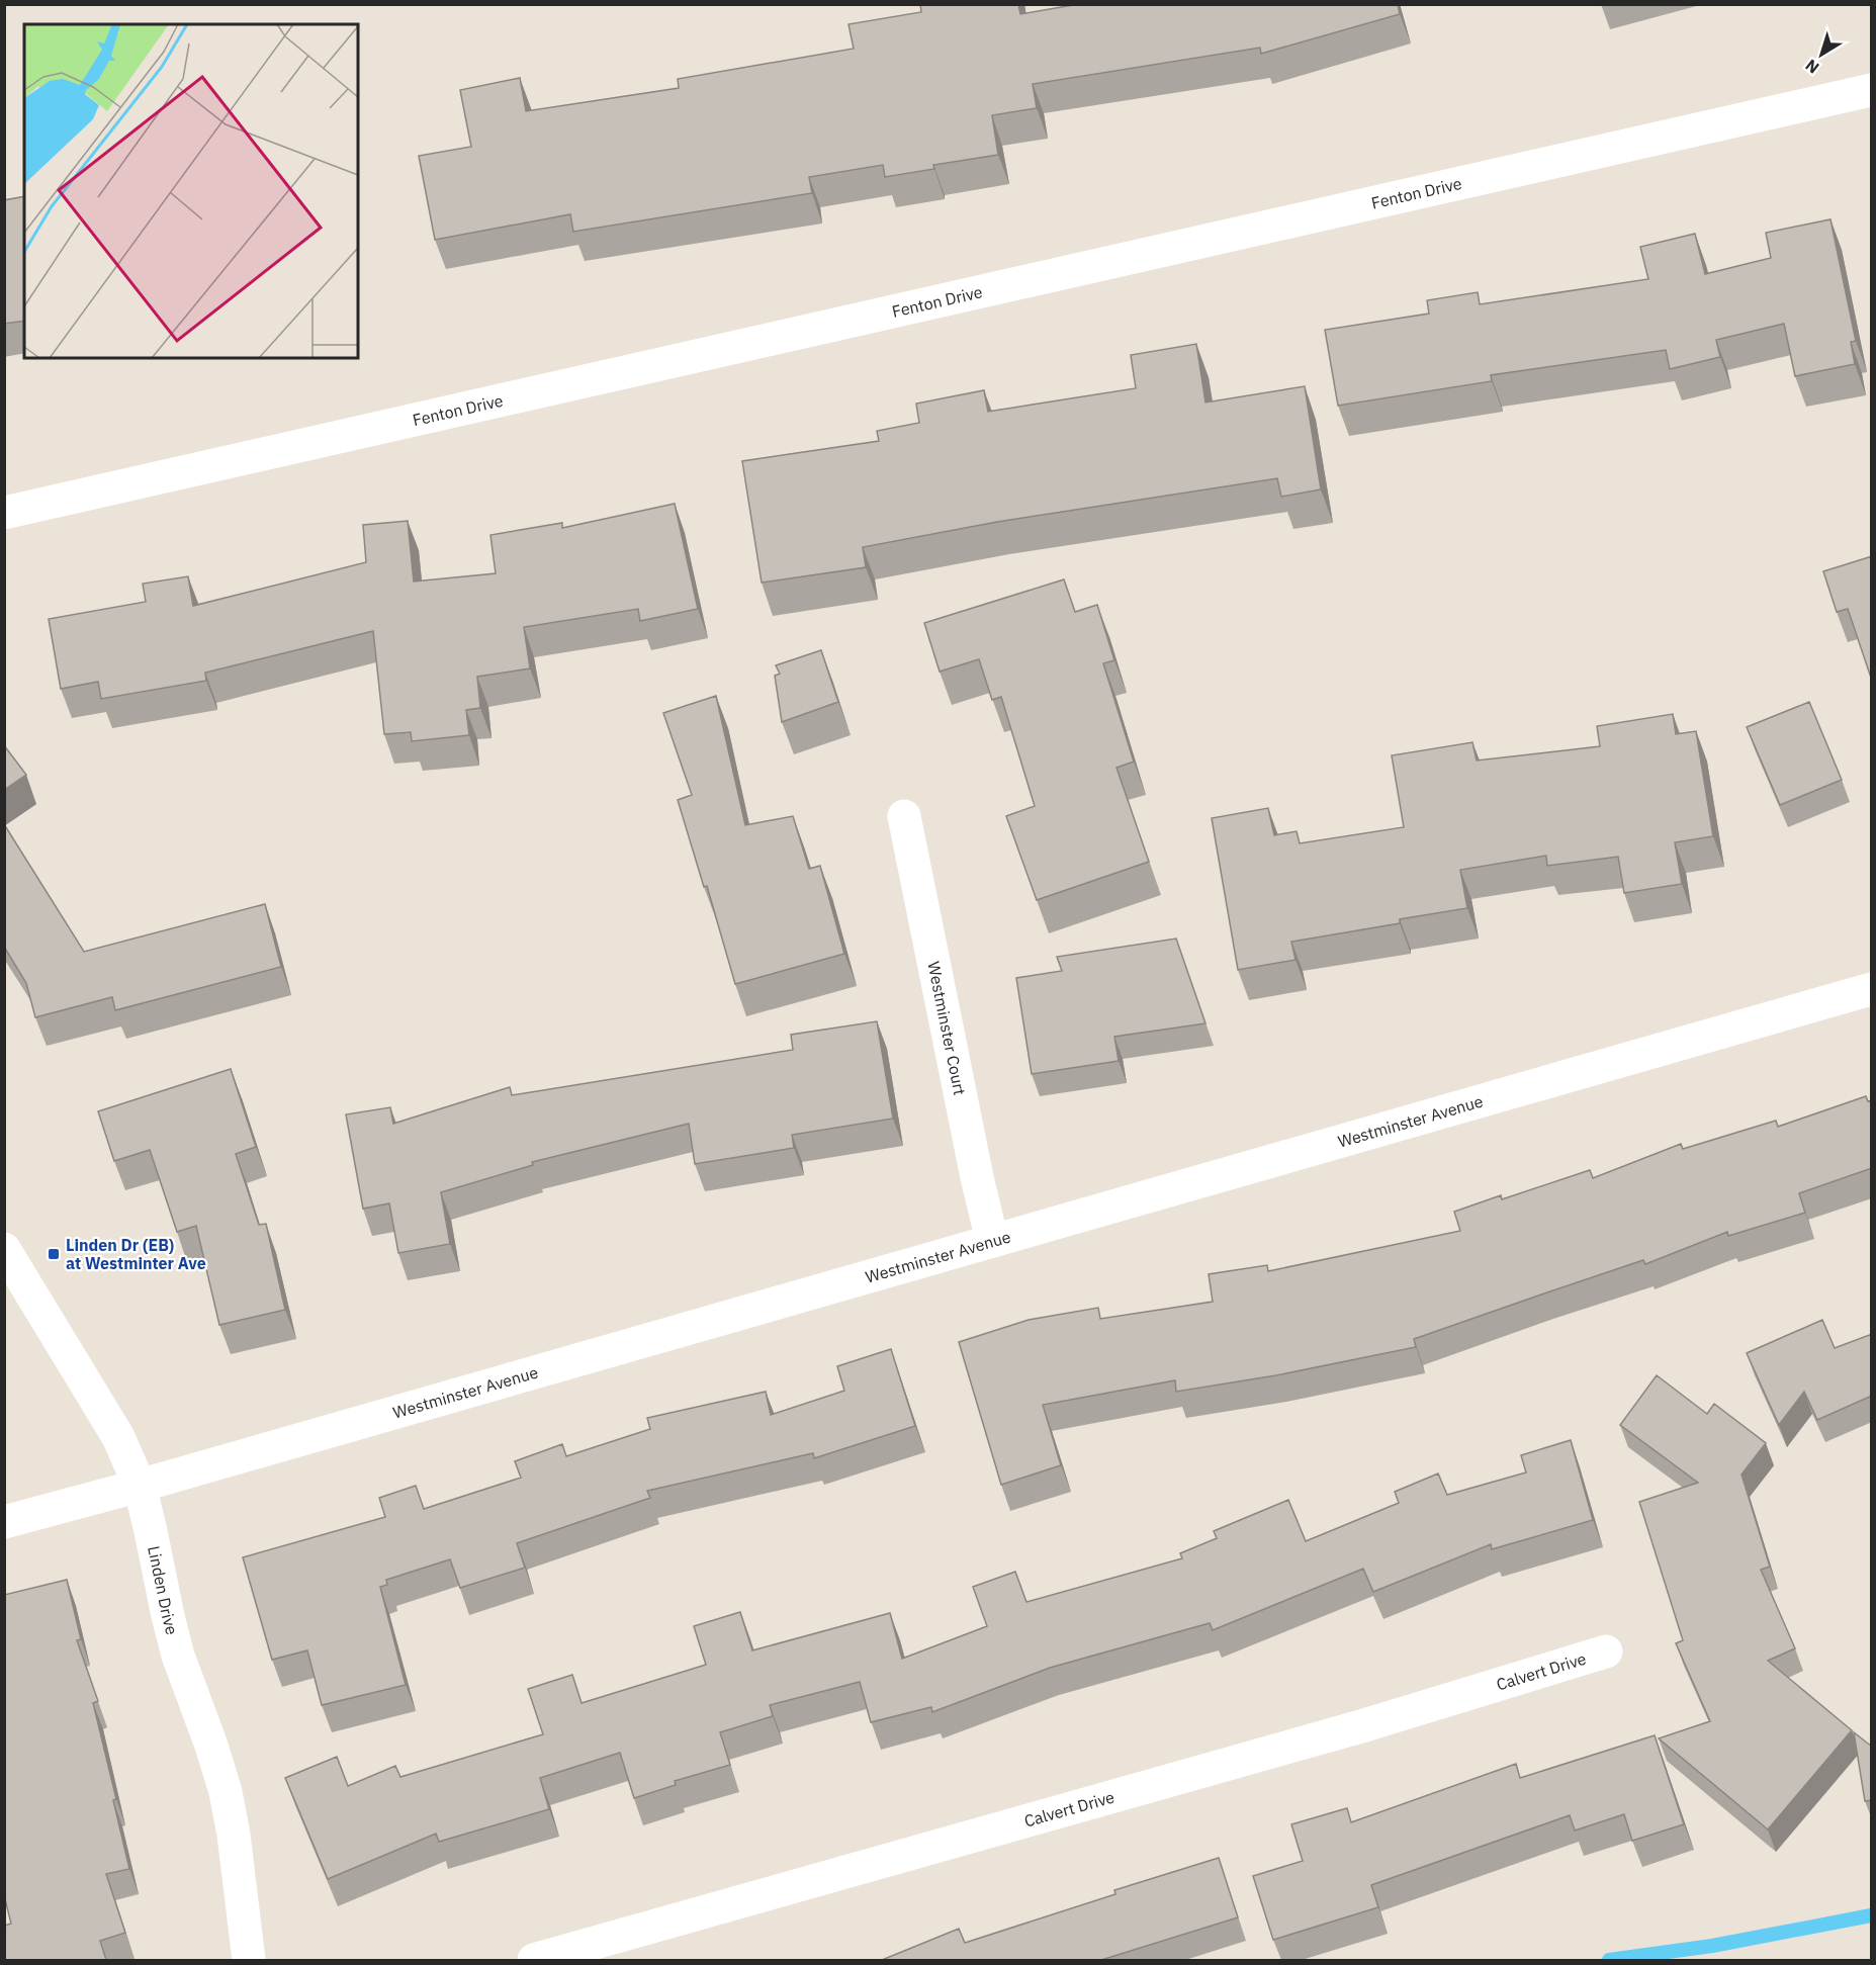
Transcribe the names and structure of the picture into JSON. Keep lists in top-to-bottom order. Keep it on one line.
{"streets":{"street":["Fenton Drive","Westminster Court","Westminster Avenue","Linden Drive","Calvert Drive"]},"crossings":[["Westminster Court","Westminster Avenue"],["Westminster Avenue","Linden Drive"]],"places":{"transit":["Linden Dr (EB) at Westminter Ave"]},"north":"bottom left"}
